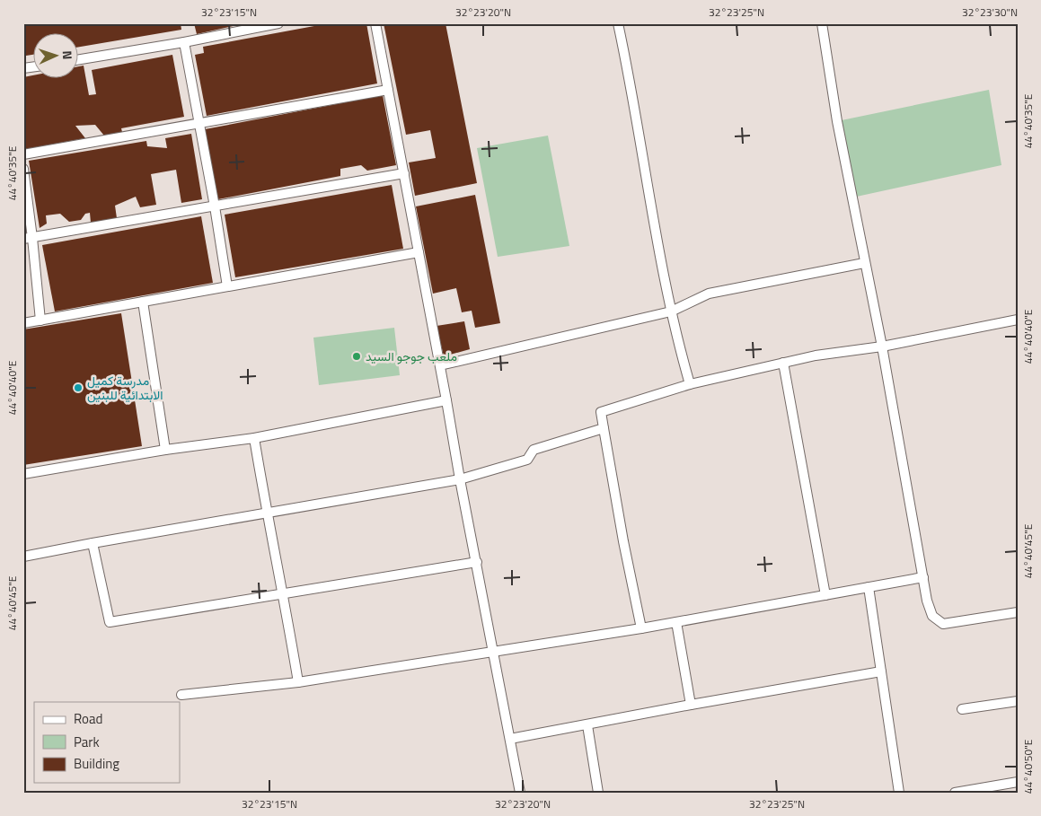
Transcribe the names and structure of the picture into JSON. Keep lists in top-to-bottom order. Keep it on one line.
{"places":["ملعب جوجو السيد","مدرسة كميل الابتدائية للبنين"],"legend":["Road","Park","Building"],"north":"right","coordinates":["32°23'15\"N","32°23'20\"N","32°23'25\"N","32°23'30\"N","44°40'35\"E","44°40'40\"E","44°40'45\"E","44°40'50\"E"]}
